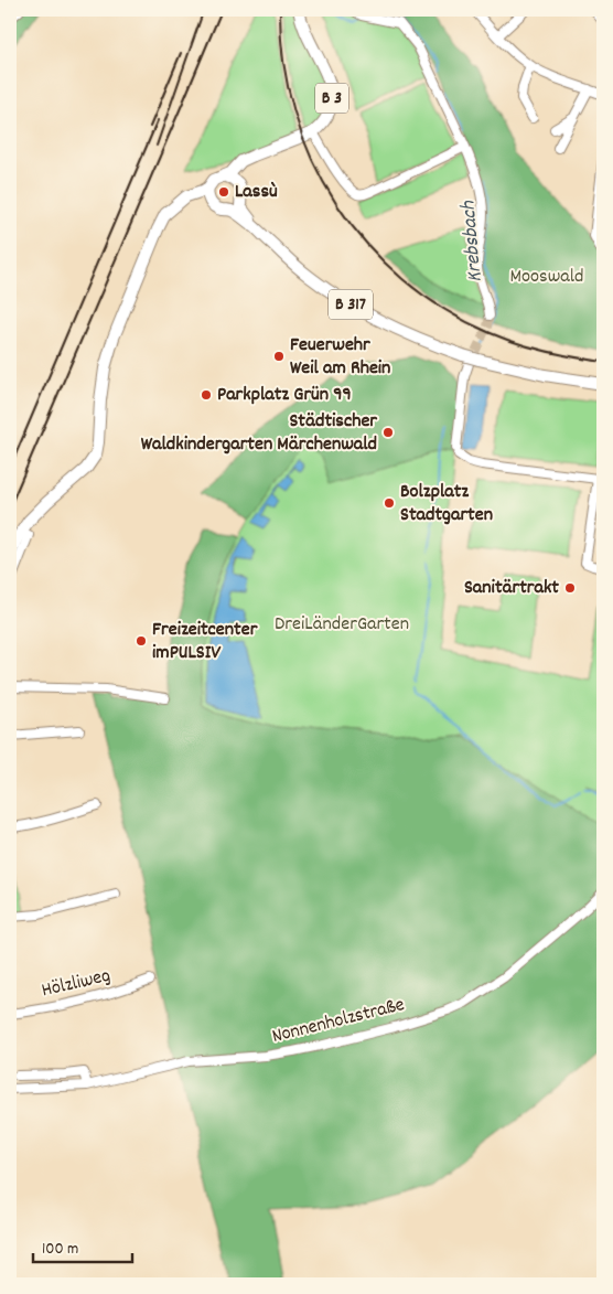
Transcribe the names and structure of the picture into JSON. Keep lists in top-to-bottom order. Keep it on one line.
{"streets":{"main road":["B 3","B 317"],"street":["Hölzliweg","Nonnenholzstraße"]},"crossings":[["B 3","B 317"]],"water":["Krebsbach"],"parks":["Mooswald","DreiLänderGarten"],"places":["Lassù","Feuerwehr Weil am Rhein","Parkplatz Grün 99","Städtischer Waldkindergarten Märchenwald","Bolzplatz Stadtgarten","Sanitärtrakt","Freizeitcenter imPULSIV"],"scale_bar":"100 m"}
